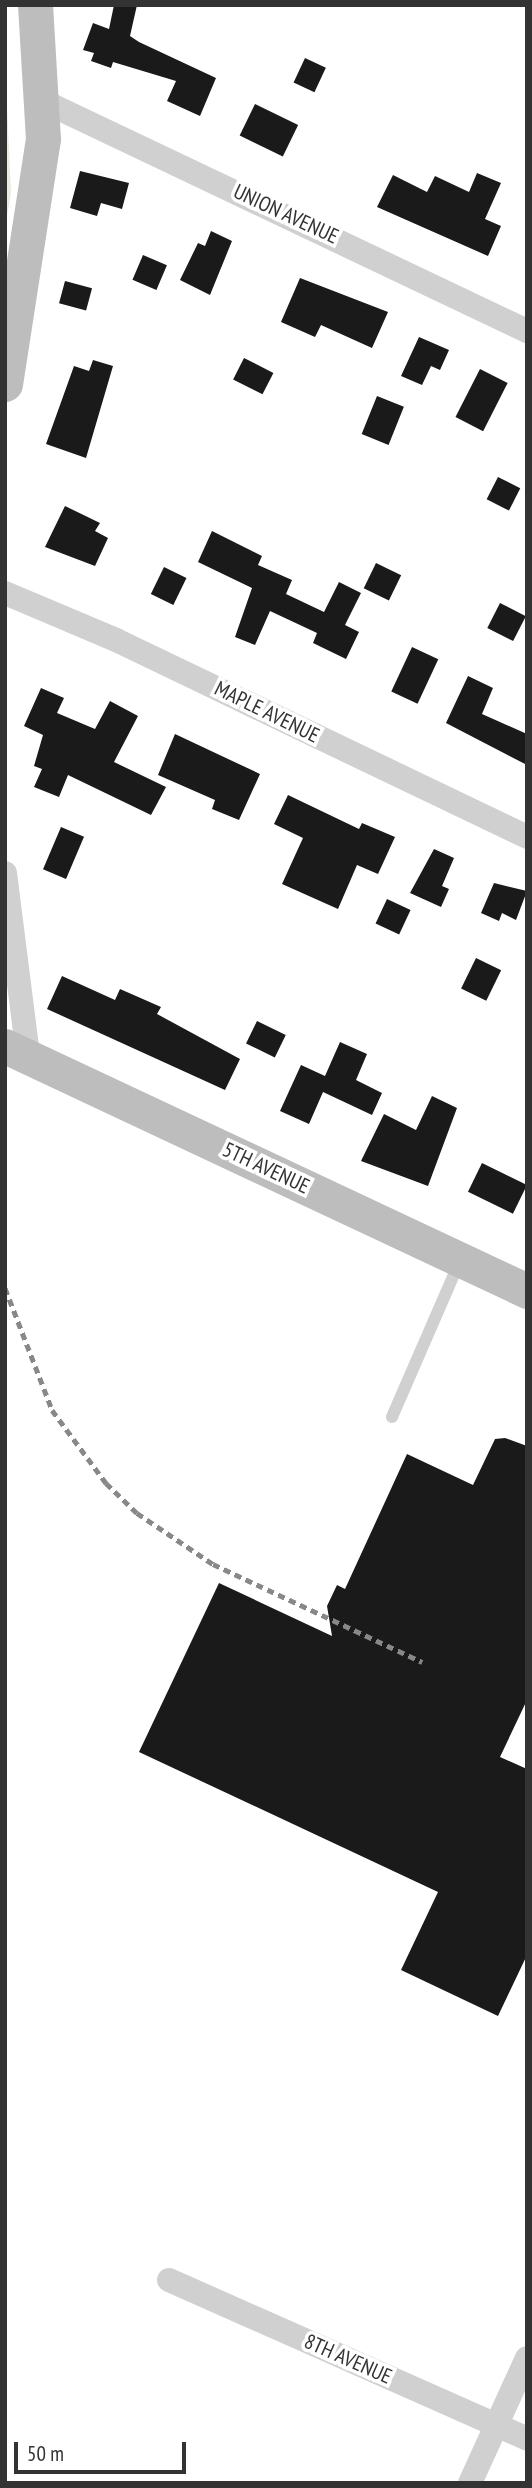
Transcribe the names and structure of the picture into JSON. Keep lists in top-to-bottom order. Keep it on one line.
{"streets":{"street":["UNION AVENUE","MAPLE AVENUE","5TH AVENUE","8TH AVENUE"]},"scale_bar":"50 m"}
